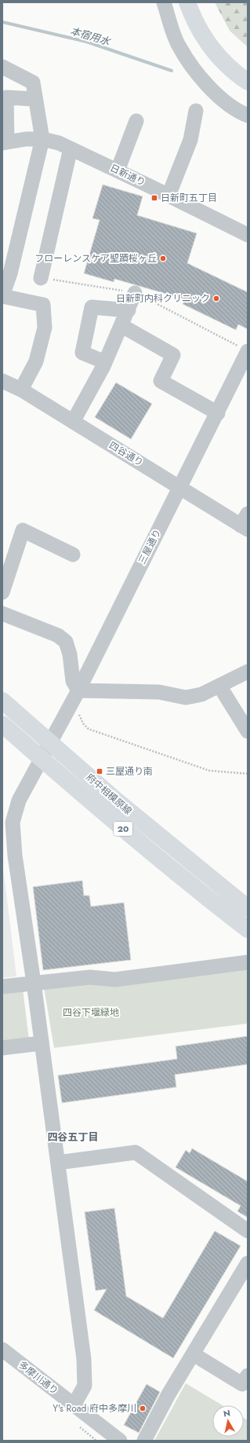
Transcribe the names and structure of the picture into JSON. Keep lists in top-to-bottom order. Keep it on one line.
{"streets":{"main road":["府中相模原線","20"],"street":["日新通り","四谷通り","三屋通り","多摩川通り"]},"crossings":[["四谷通り","三屋通り"],["三屋通り","府中相模原線"],["三屋通り","多摩川通り"]],"districts":["四谷五丁目"],"water":["本宿用水"],"parks":["四谷下堰緑地"],"places":{"transit":["日新町五丁目","三屋通り南"],"other":["フローレンスケア聖蹟桜ヶ丘","日新町内科クリニック","Y's Road 府中多摩川"]},"north":"top"}
